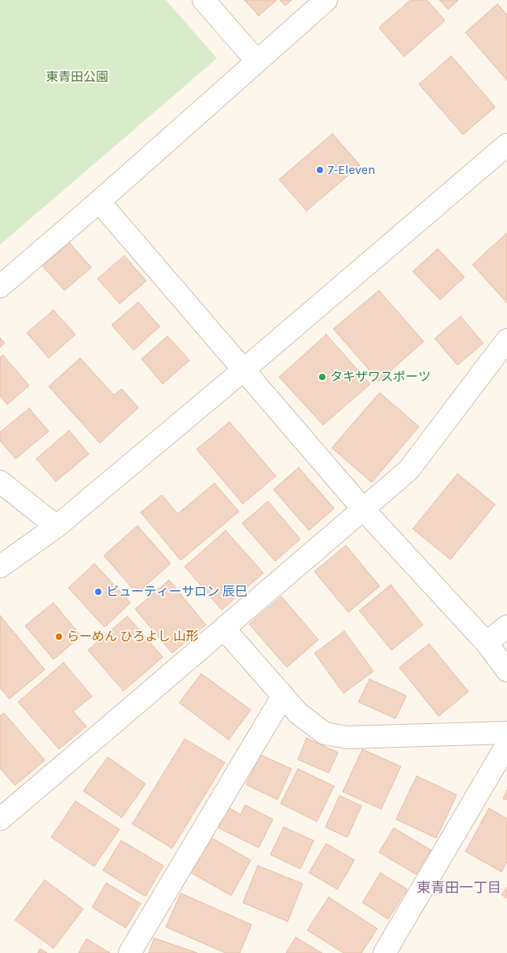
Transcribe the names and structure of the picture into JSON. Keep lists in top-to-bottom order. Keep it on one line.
{"districts":["東青田一丁目"],"parks":["東青田公園"],"places":["7-Eleven","タキザワスポーツ","ビューティーサロン 辰巳","らーめん ひろよし 山形"]}
